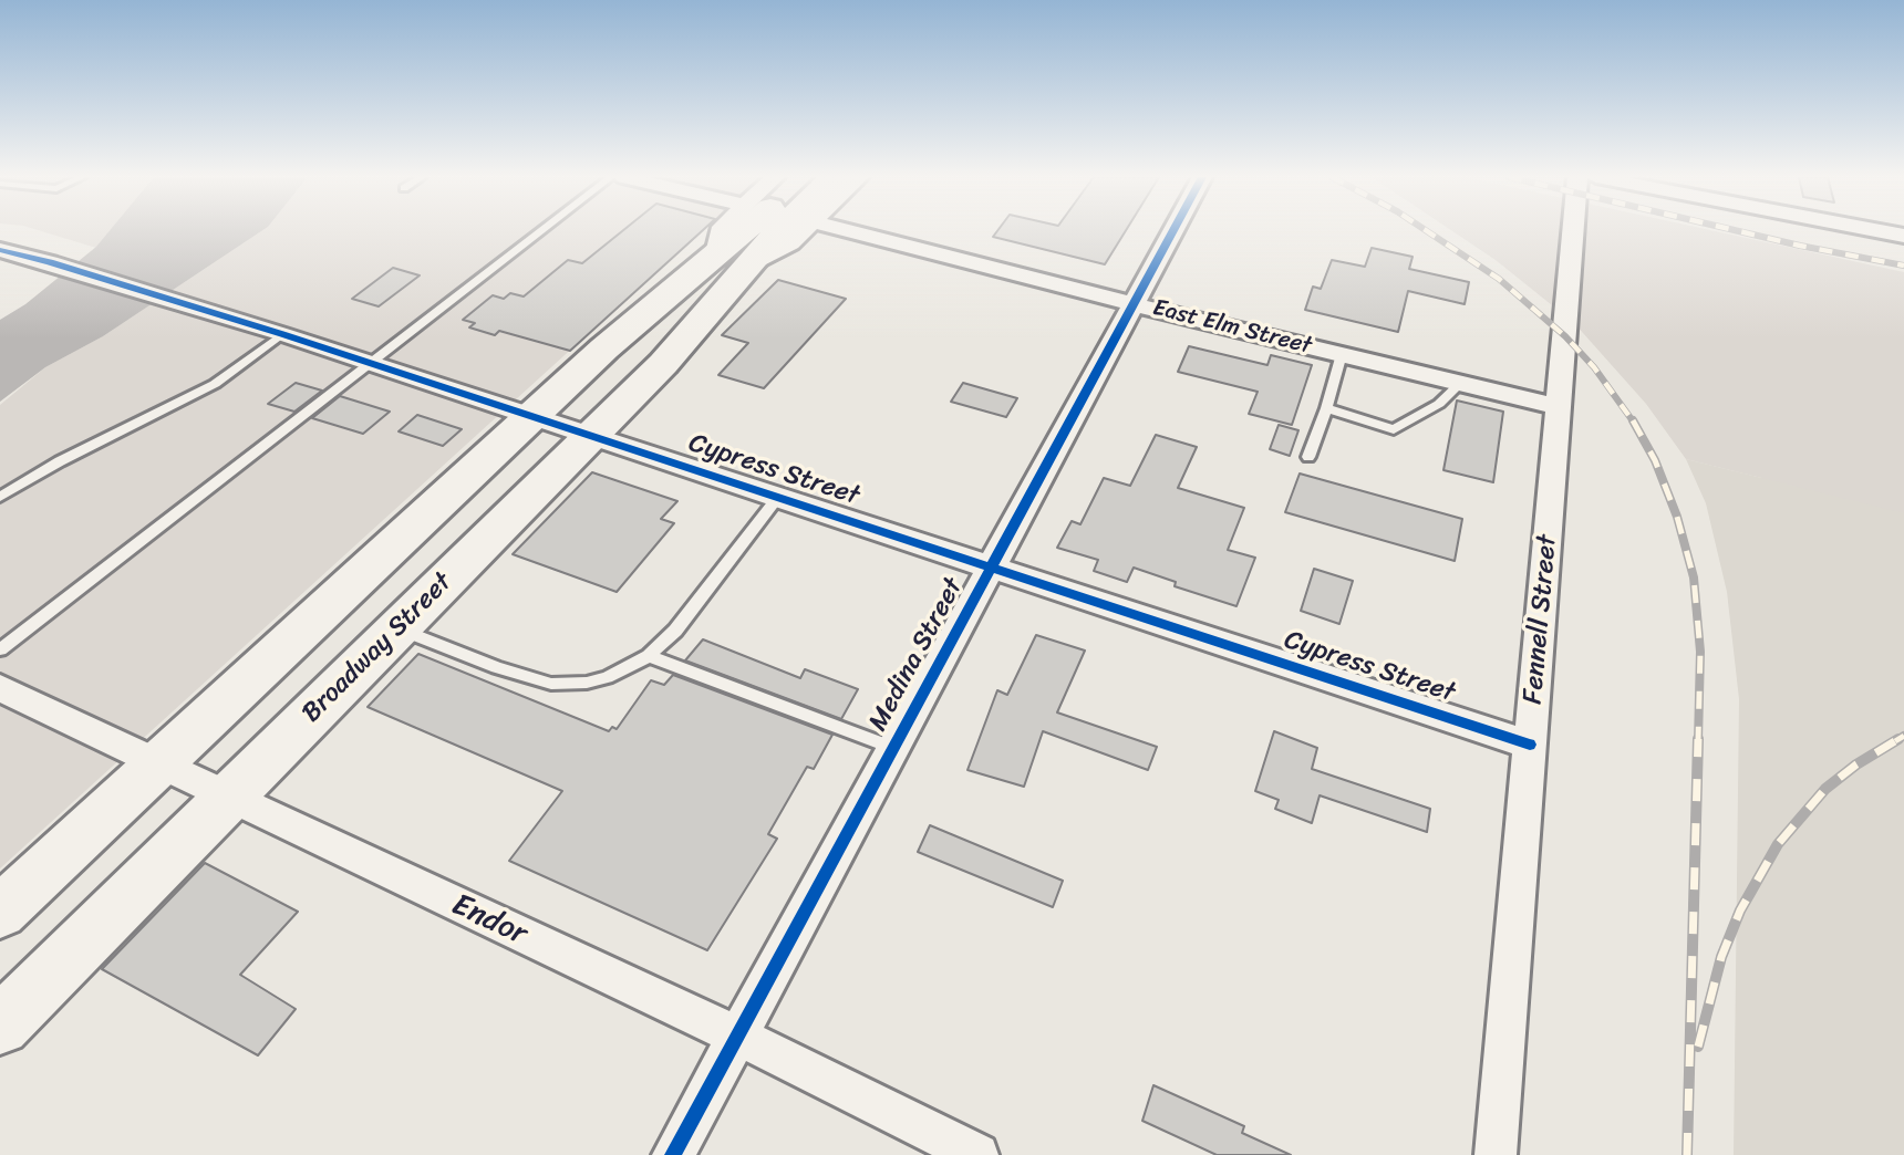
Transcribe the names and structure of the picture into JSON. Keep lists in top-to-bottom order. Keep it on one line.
{"streets":{"main road":["Broadway Street"],"street":["East Elm Street","Cypress Street","Fennell Street","Medina Street","Endor"]},"crossings":[["East Elm Street","Fennell Street"],["East Elm Street","Medina Street"],["Cypress Street","Fennell Street"],["Cypress Street","Broadway Street"],["Cypress Street","Medina Street"],["Broadway Street","Endor"],["Medina Street","Endor"]]}
